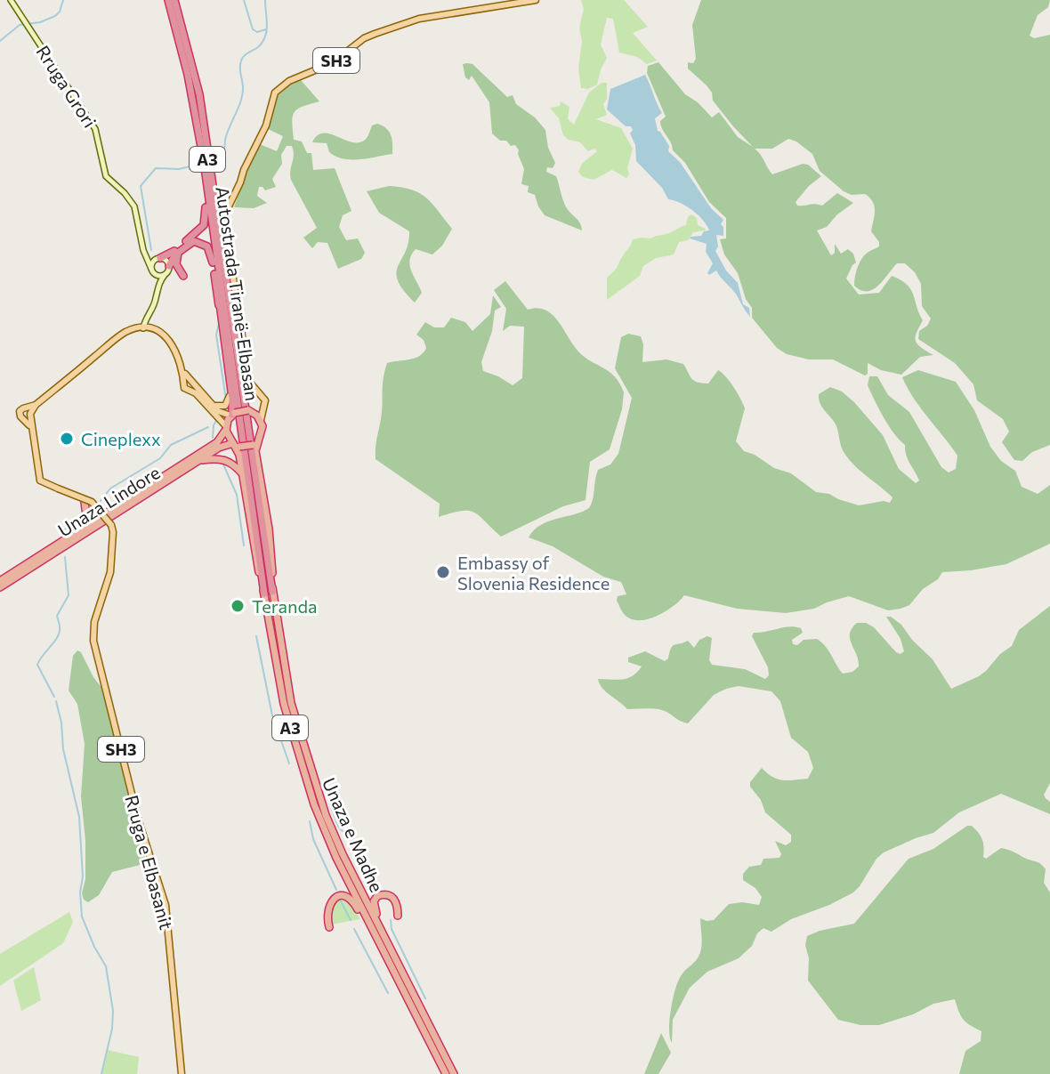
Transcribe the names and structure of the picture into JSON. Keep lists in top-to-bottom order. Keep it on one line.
{"streets":{"highway":["A3","Autostrada Tiranë-Elbasan","Unaza Lindore","Unaza e Madhe"],"main road":["SH3","Rruga Grori","Rruga e Elbasanit"]},"crossings":[["Autostrada Tiranë-Elbasan","Unaza e Madhe"]],"places":["Cineplexx","Embassy of Slovenia Residence","Teranda"]}
